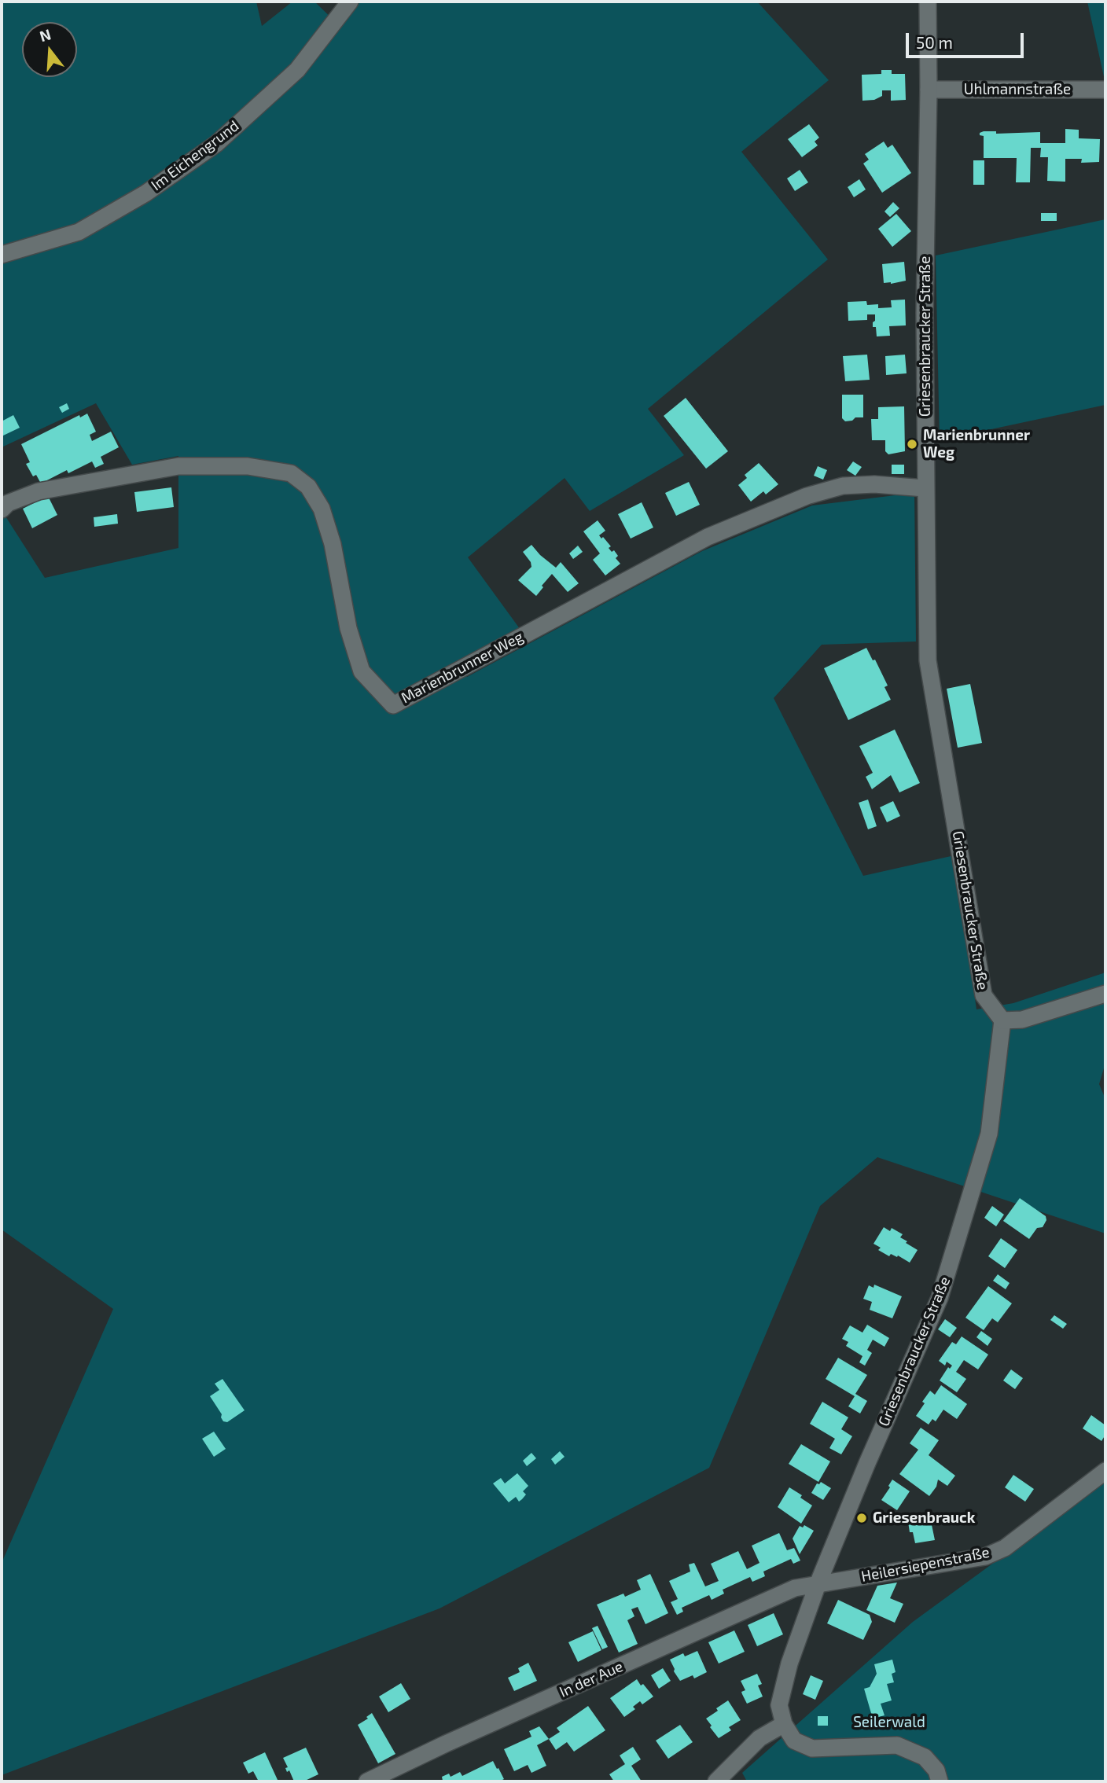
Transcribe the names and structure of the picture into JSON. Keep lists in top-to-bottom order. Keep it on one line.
{"streets":{"street":["Uhlmannstraße","Im Eichengrund","Griesenbraucker Straße","Marienbrunner Weg","Heilersiepenstraße","In der Aue"]},"crossings":[["Uhlmannstraße","Griesenbraucker Straße"],["Griesenbraucker Straße","Marienbrunner Weg"],["Griesenbraucker Straße","Heilersiepenstraße"],["Griesenbraucker Straße","In der Aue"],["Heilersiepenstraße","In der Aue"]],"parks":["Seilerwald"],"places":["Marienbrunner Weg","Griesenbrauck"],"scale_bar":"50 m","north":"top"}
